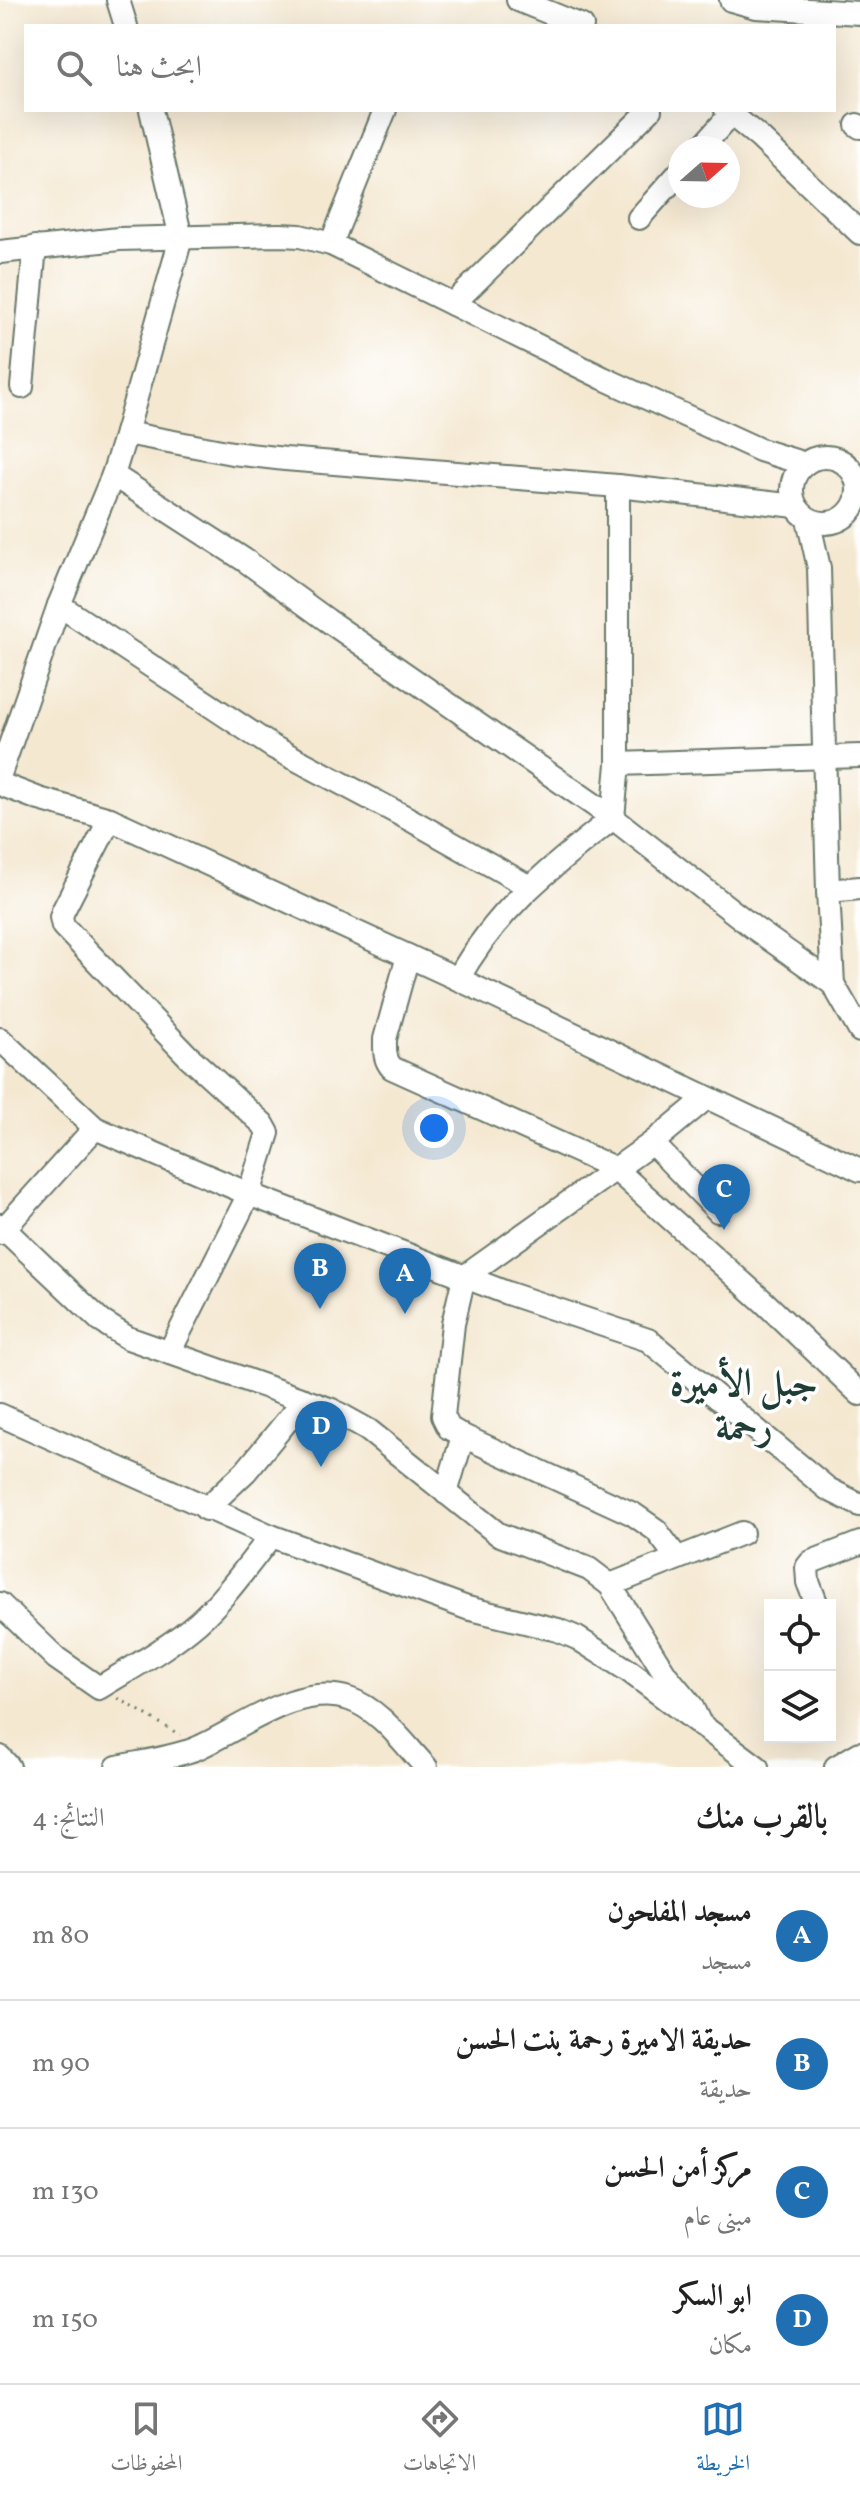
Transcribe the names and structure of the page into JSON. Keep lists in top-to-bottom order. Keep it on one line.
{"districts":["جبل الأميرة رحمة"],"north":"right","page":{"search":"ابحث هنا","pins":["C","B","A","D"],"heading":["بالقرب منك","النتائج: 4"],"list":[{"mark":"A","name":"مسجد المفلحون","note":"مسجد","value":"80 m"},{"mark":"B","name":"حديقة الاميرة رحمة بنت الحسن","note":"حديقة","value":"90 m"},{"mark":"C","name":"مركز أمن الحسن","note":"مبنى عام","value":"130 m"},{"mark":"D","name":"ابو السكر","note":"مكان","value":"150 m"}],"nav":["الخريطة","الاتجاهات","المحفوظات"]}}
